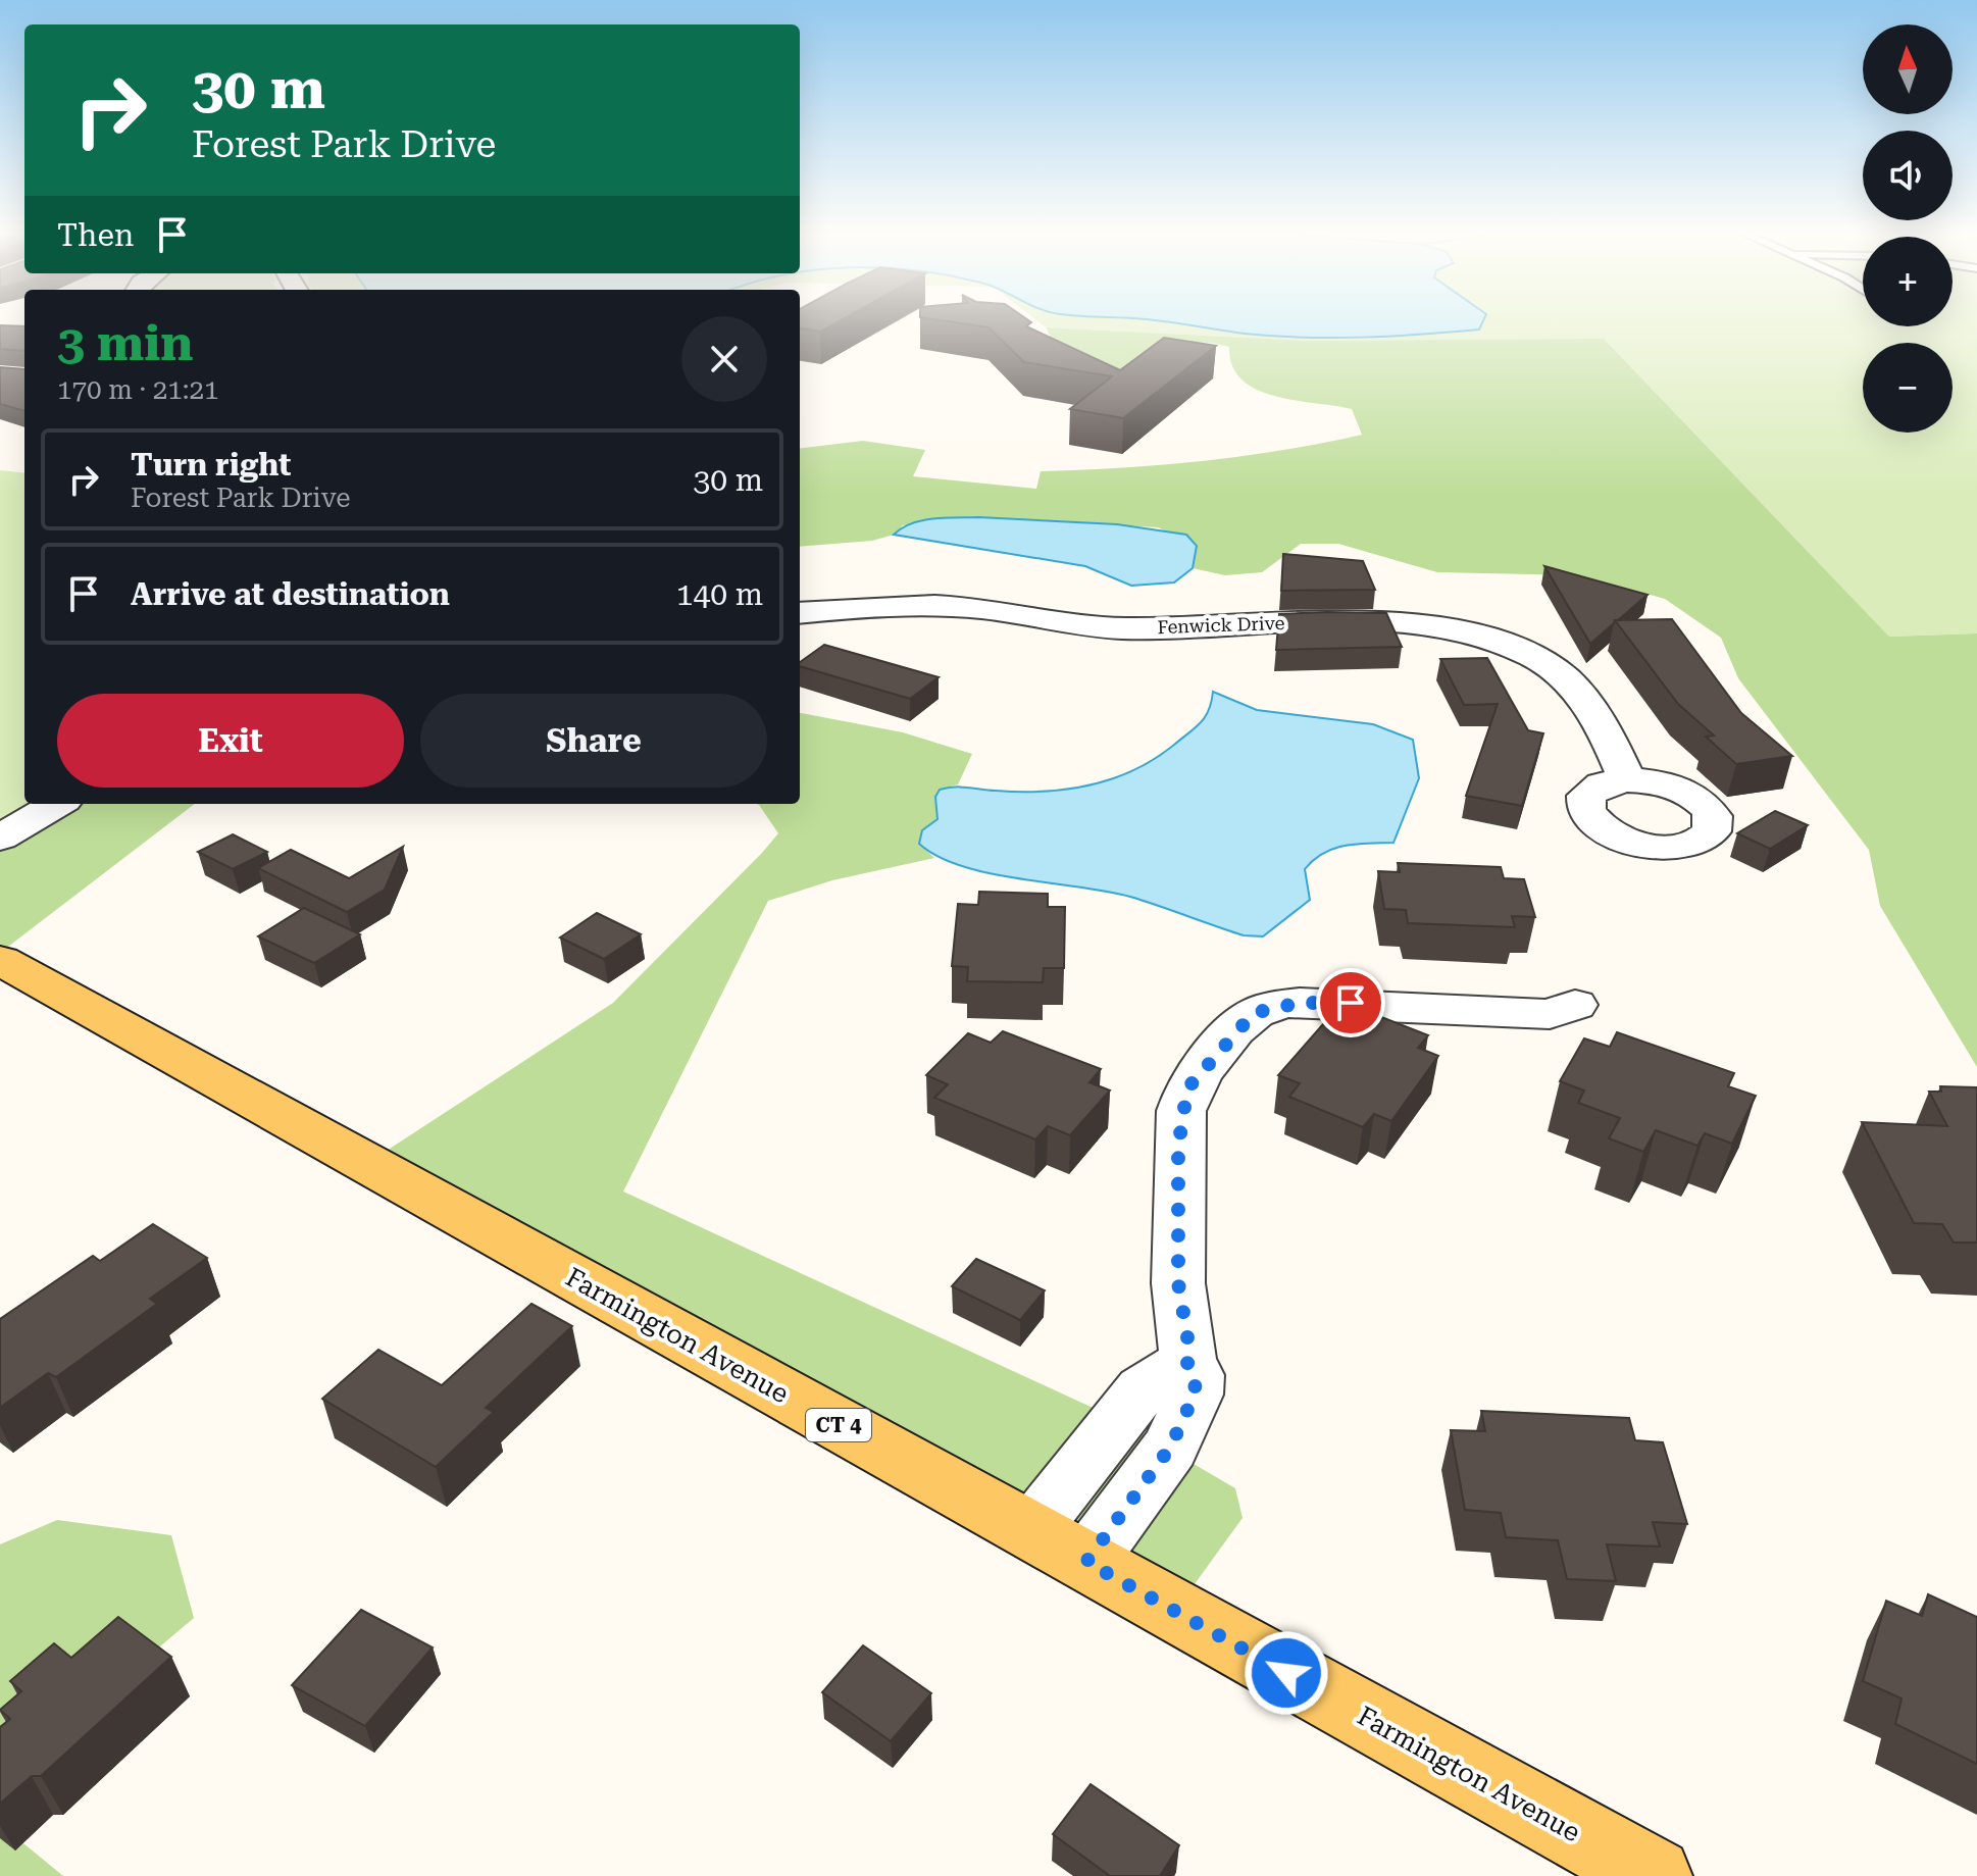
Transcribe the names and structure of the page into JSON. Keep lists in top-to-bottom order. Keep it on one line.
{"streets":{"main road":["Farmington Avenue","CT 4"],"street":["Fenwick Drive"]},"north":"top","page":{"map_buttons":["+","−"],"turn":["30 m","Forest Park Drive"],"then":"Then","heading":["3 min","170 m · 21:21"],"list":[{"name":"Turn right","note":"Forest Park Drive","value":"30 m"},{"name":"Arrive at destination","value":"140 m"}],"buttons":["Exit","Share"]}}
